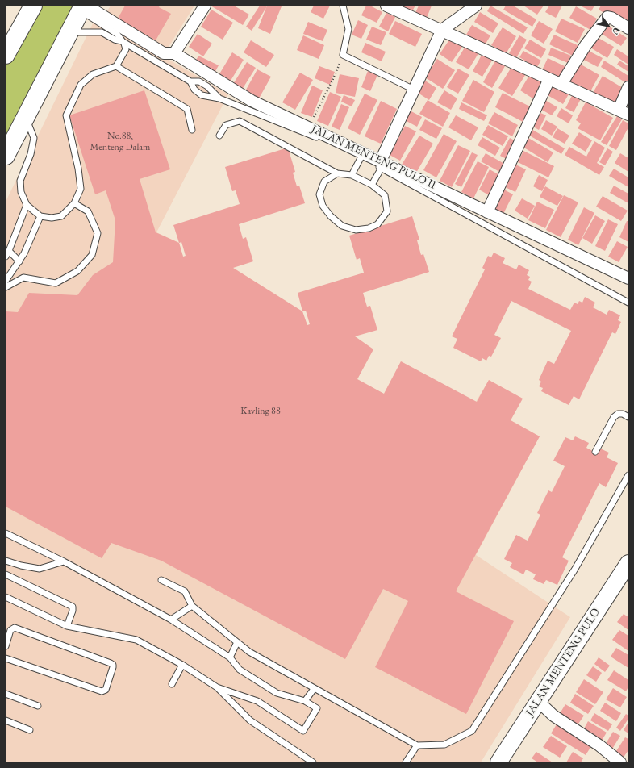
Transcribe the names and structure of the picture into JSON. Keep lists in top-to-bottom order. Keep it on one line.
{"streets":{"street":["JALAN MENTENG PULO II","JALAN MENTENG PULO"]},"house_numbers":["No.88, Menteng Dalam","Kavling 88"],"north":"bottom right"}
